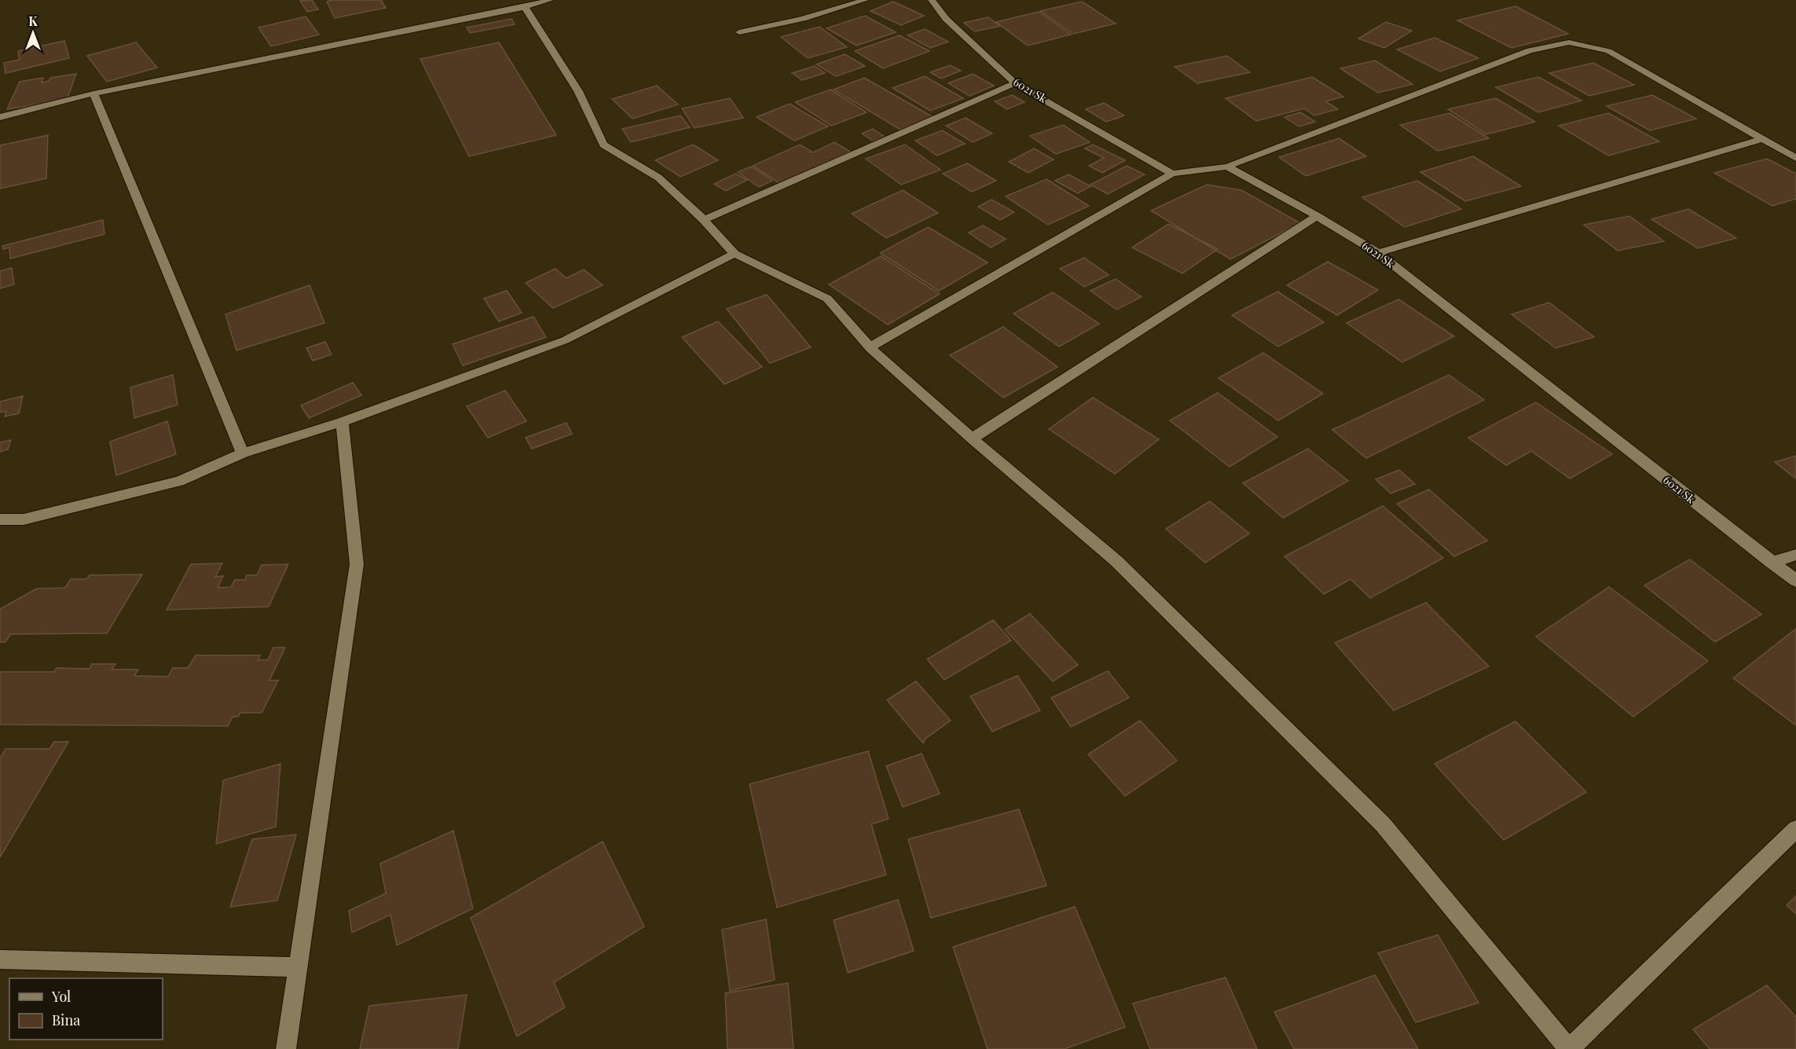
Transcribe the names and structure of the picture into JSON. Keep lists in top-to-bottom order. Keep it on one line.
{"streets":{"street":["6021 Sk"]},"legend":["Yol","Bina"],"north":"top"}
